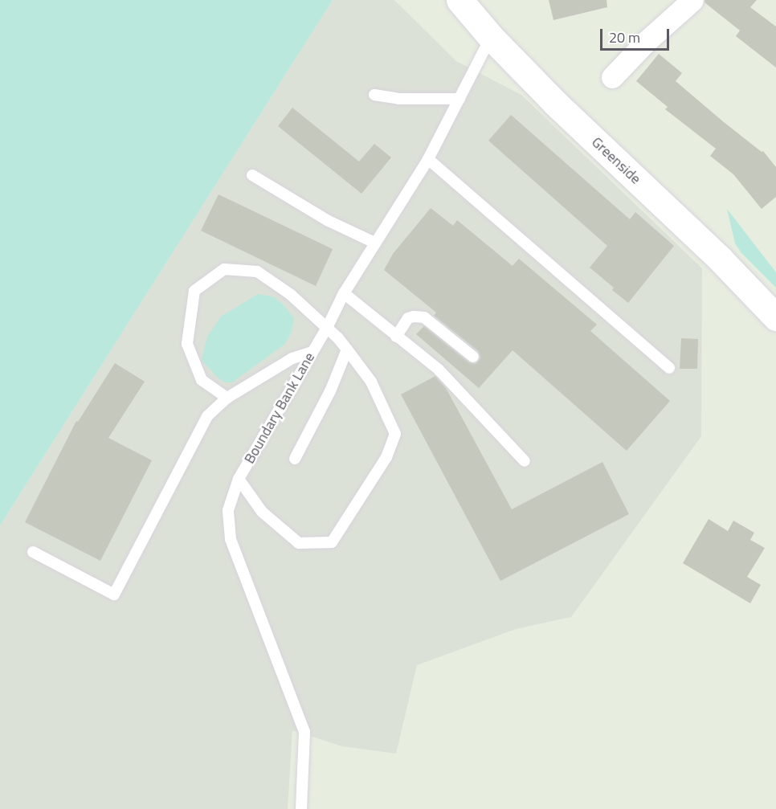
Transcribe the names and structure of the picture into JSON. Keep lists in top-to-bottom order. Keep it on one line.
{"streets":{"street":["Greenside"],"lane":["Boundary Bank Lane"]},"crossings":[["Greenside","Boundary Bank Lane"]],"scale_bar":"20 m"}
